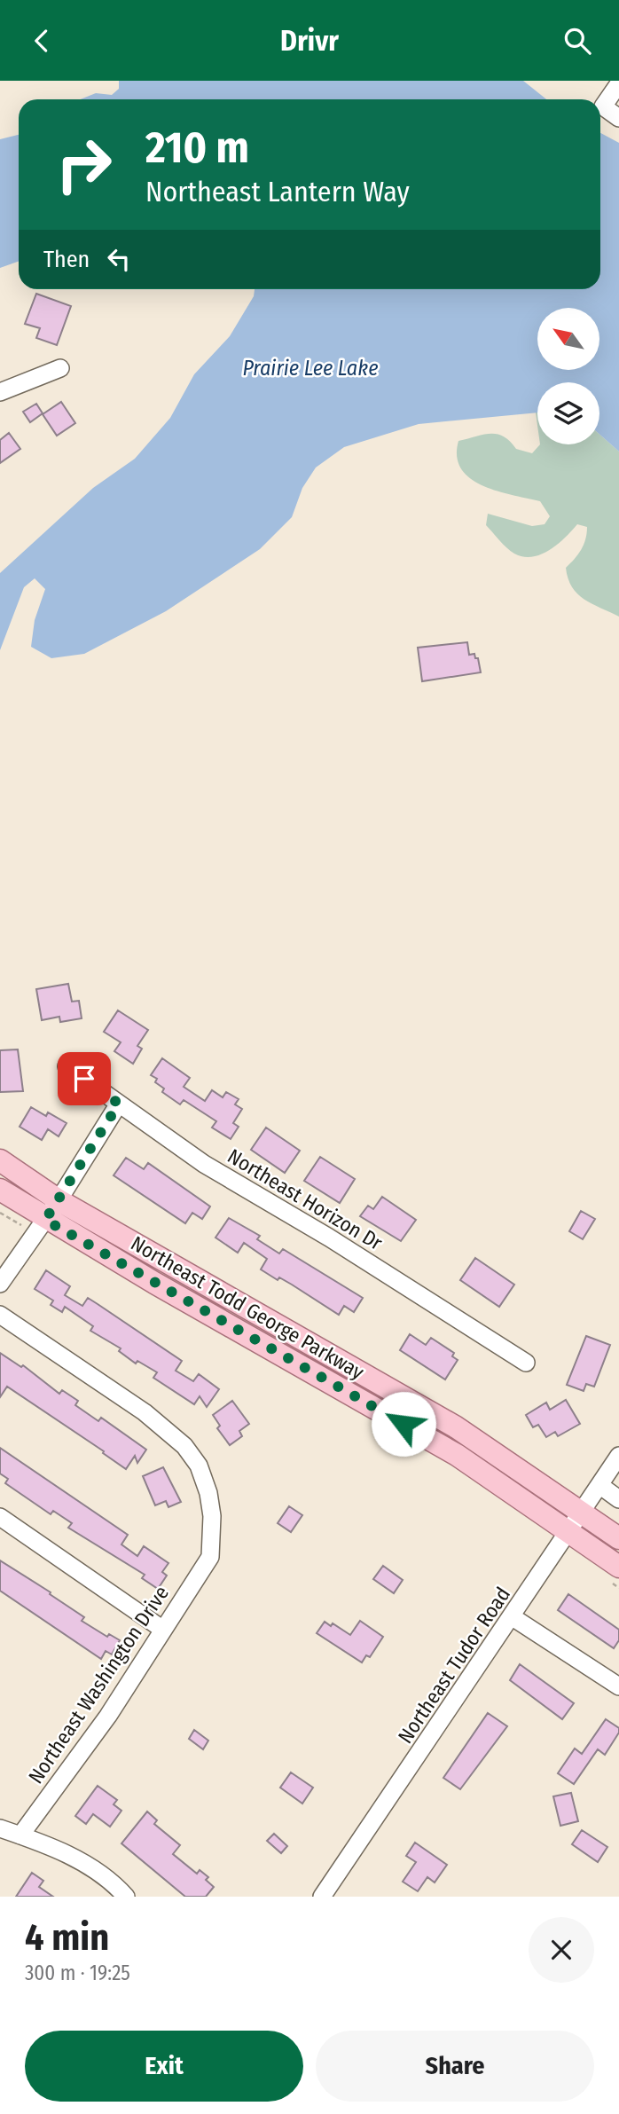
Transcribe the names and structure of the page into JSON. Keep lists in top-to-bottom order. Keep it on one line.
{"streets":{"main road":["Northeast Todd George Parkway"],"street":["Northeast Horizon Dr","Northeast Tudor Road","Northeast Washington Drive"]},"crossings":[["Northeast Todd George Parkway","Northeast Tudor Road"]],"water":["Prairie Lee Lake"],"north":"top left","page":{"header":"Drivr","turn":["210 m","Northeast Lantern Way"],"then":"Then","heading":["4 min","300 m · 19:25"],"buttons":["Exit","Share"]}}
